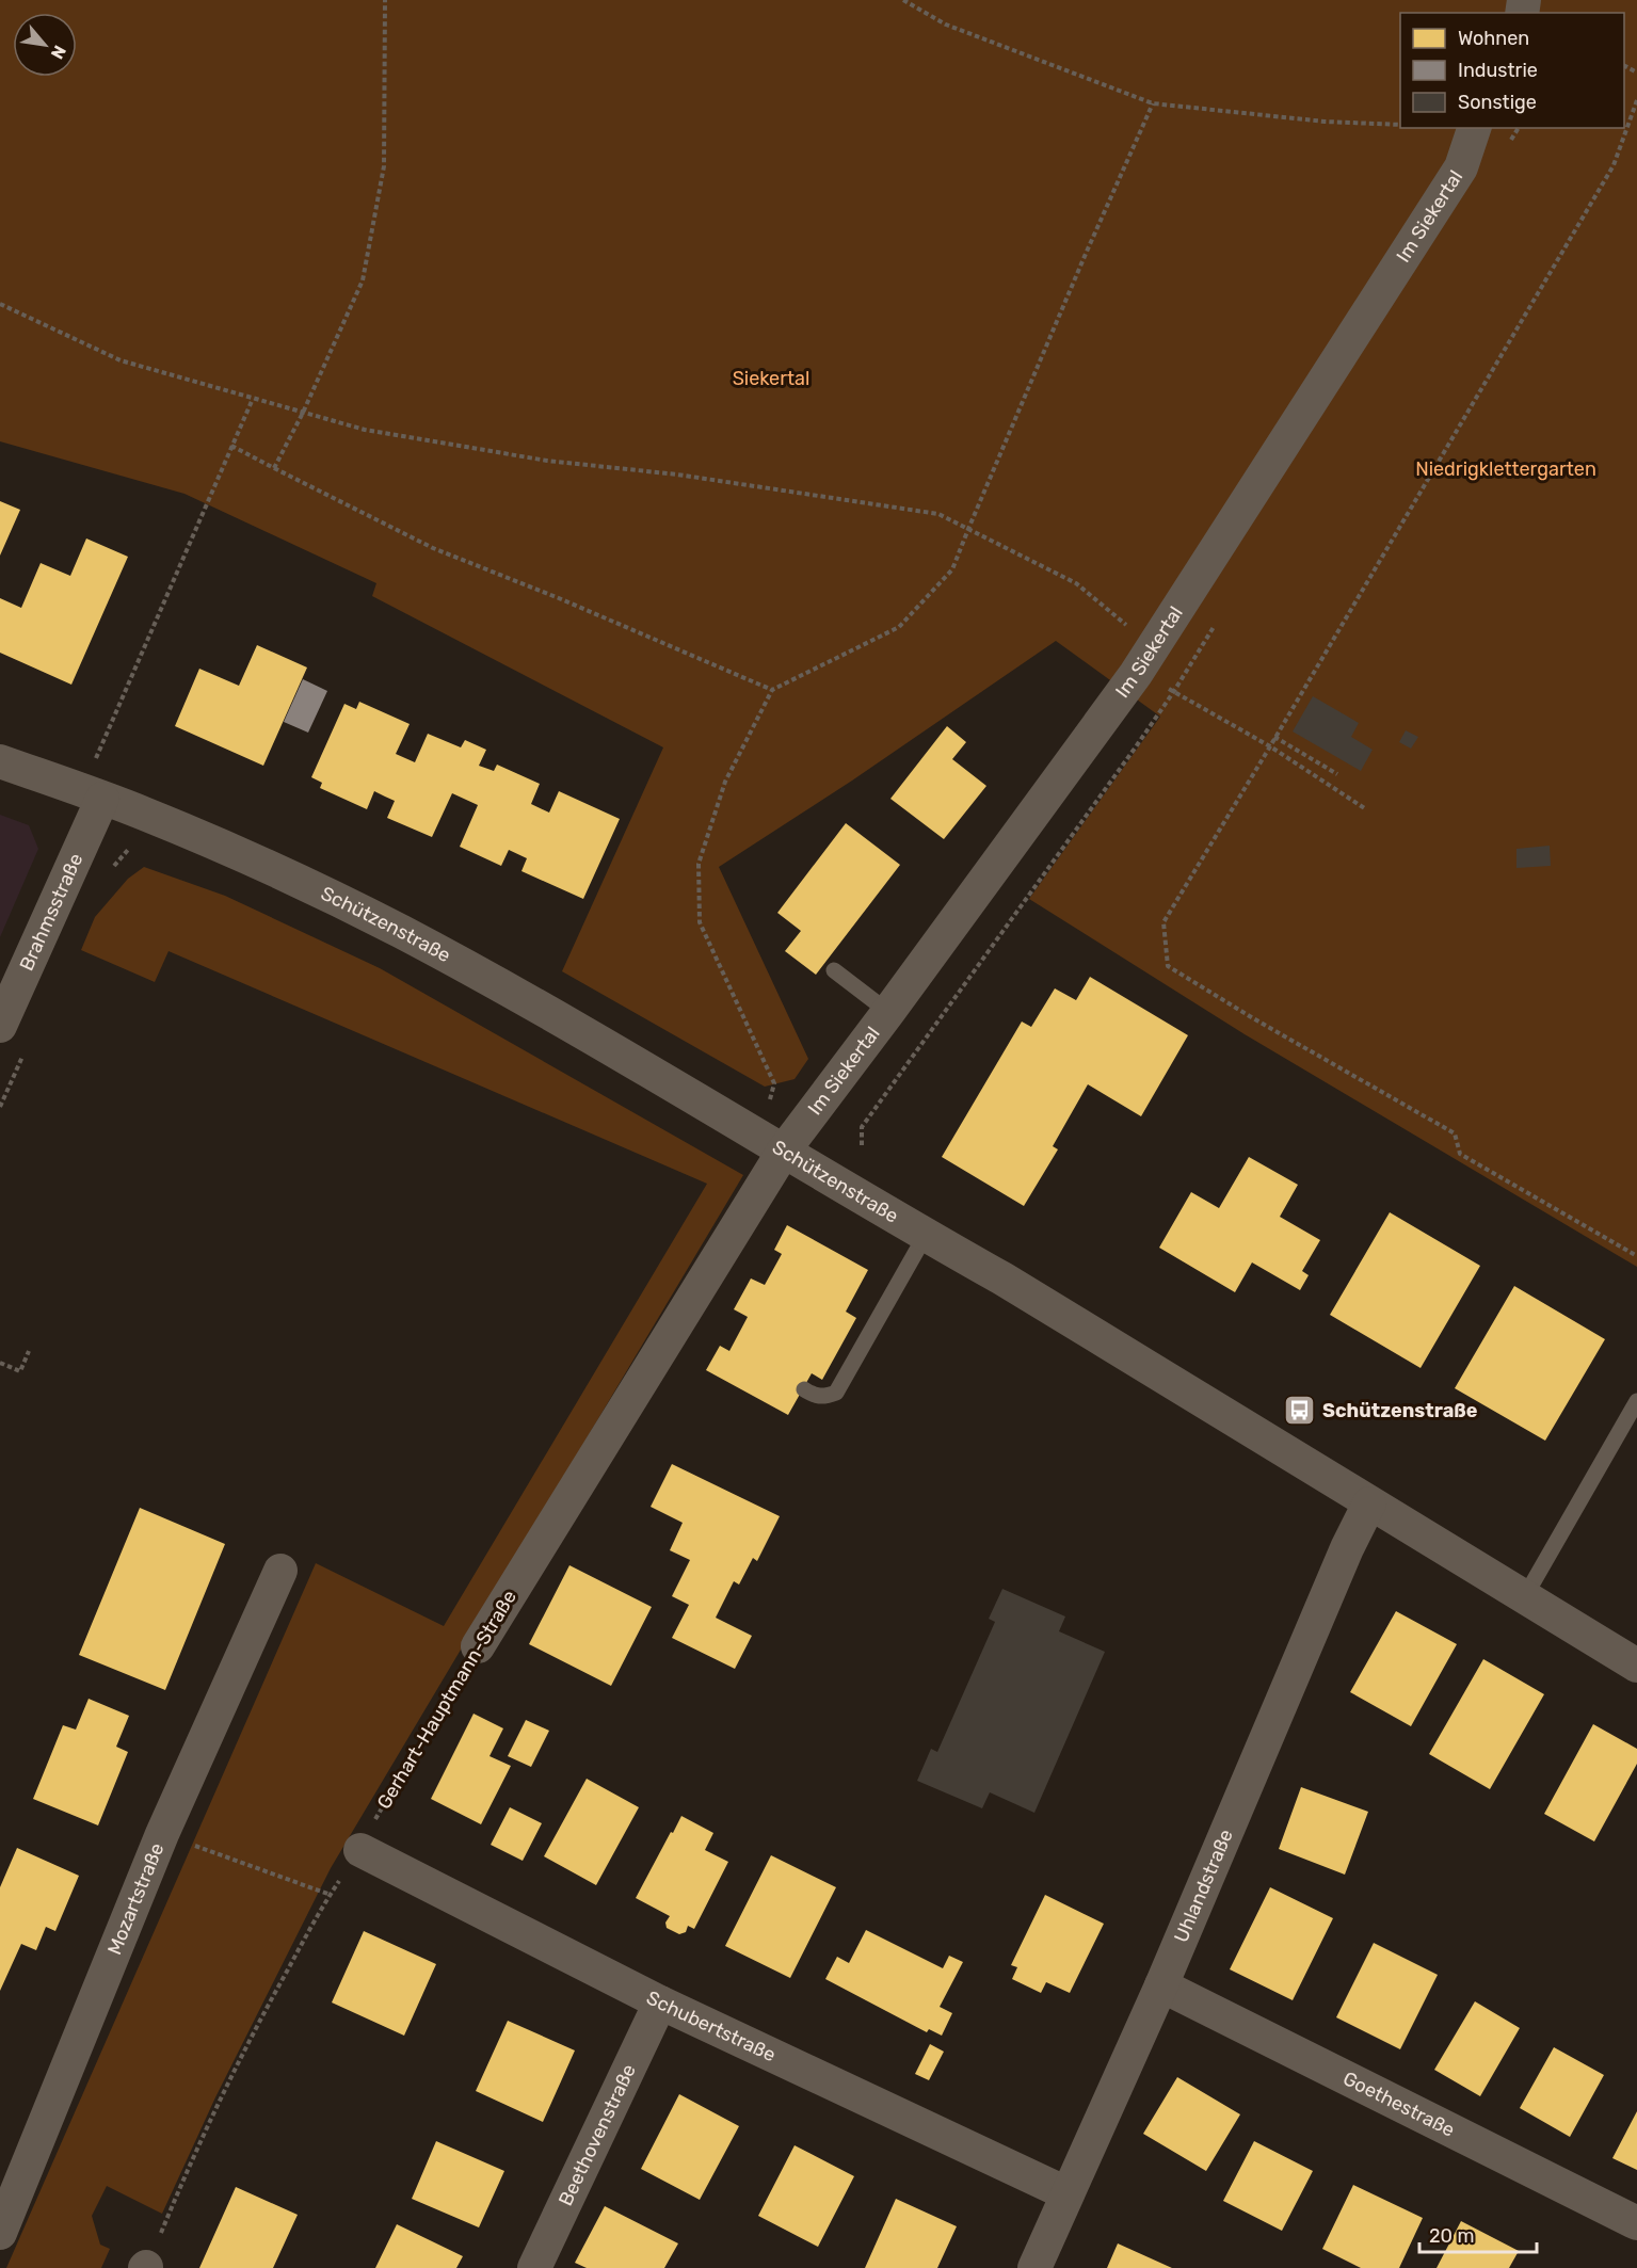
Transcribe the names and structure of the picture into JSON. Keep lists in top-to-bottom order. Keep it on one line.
{"streets":{"street":["Im Siekertal","Brahmsstraße","Schützenstraße","Gerhart-Hauptmann-Straße","Uhlandstraße","Mozartstraße","Schubertstraße","Goethestraße","Beethovenstraße"]},"crossings":[["Im Siekertal","Schützenstraße"],["Im Siekertal","Gerhart-Hauptmann-Straße"],["Brahmsstraße","Schützenstraße"],["Schützenstraße","Gerhart-Hauptmann-Straße"],["Schützenstraße","Uhlandstraße"],["Gerhart-Hauptmann-Straße","Schubertstraße"],["Uhlandstraße","Schubertstraße"],["Uhlandstraße","Goethestraße"],["Schubertstraße","Beethovenstraße"]],"parks":["Siekertal","Niedrigklettergarten"],"places":{"bus stop":["Schützenstraße"]},"legend":["Wohnen","Industrie","Sonstige"],"scale_bar":"20 m","north":"bottom right"}
